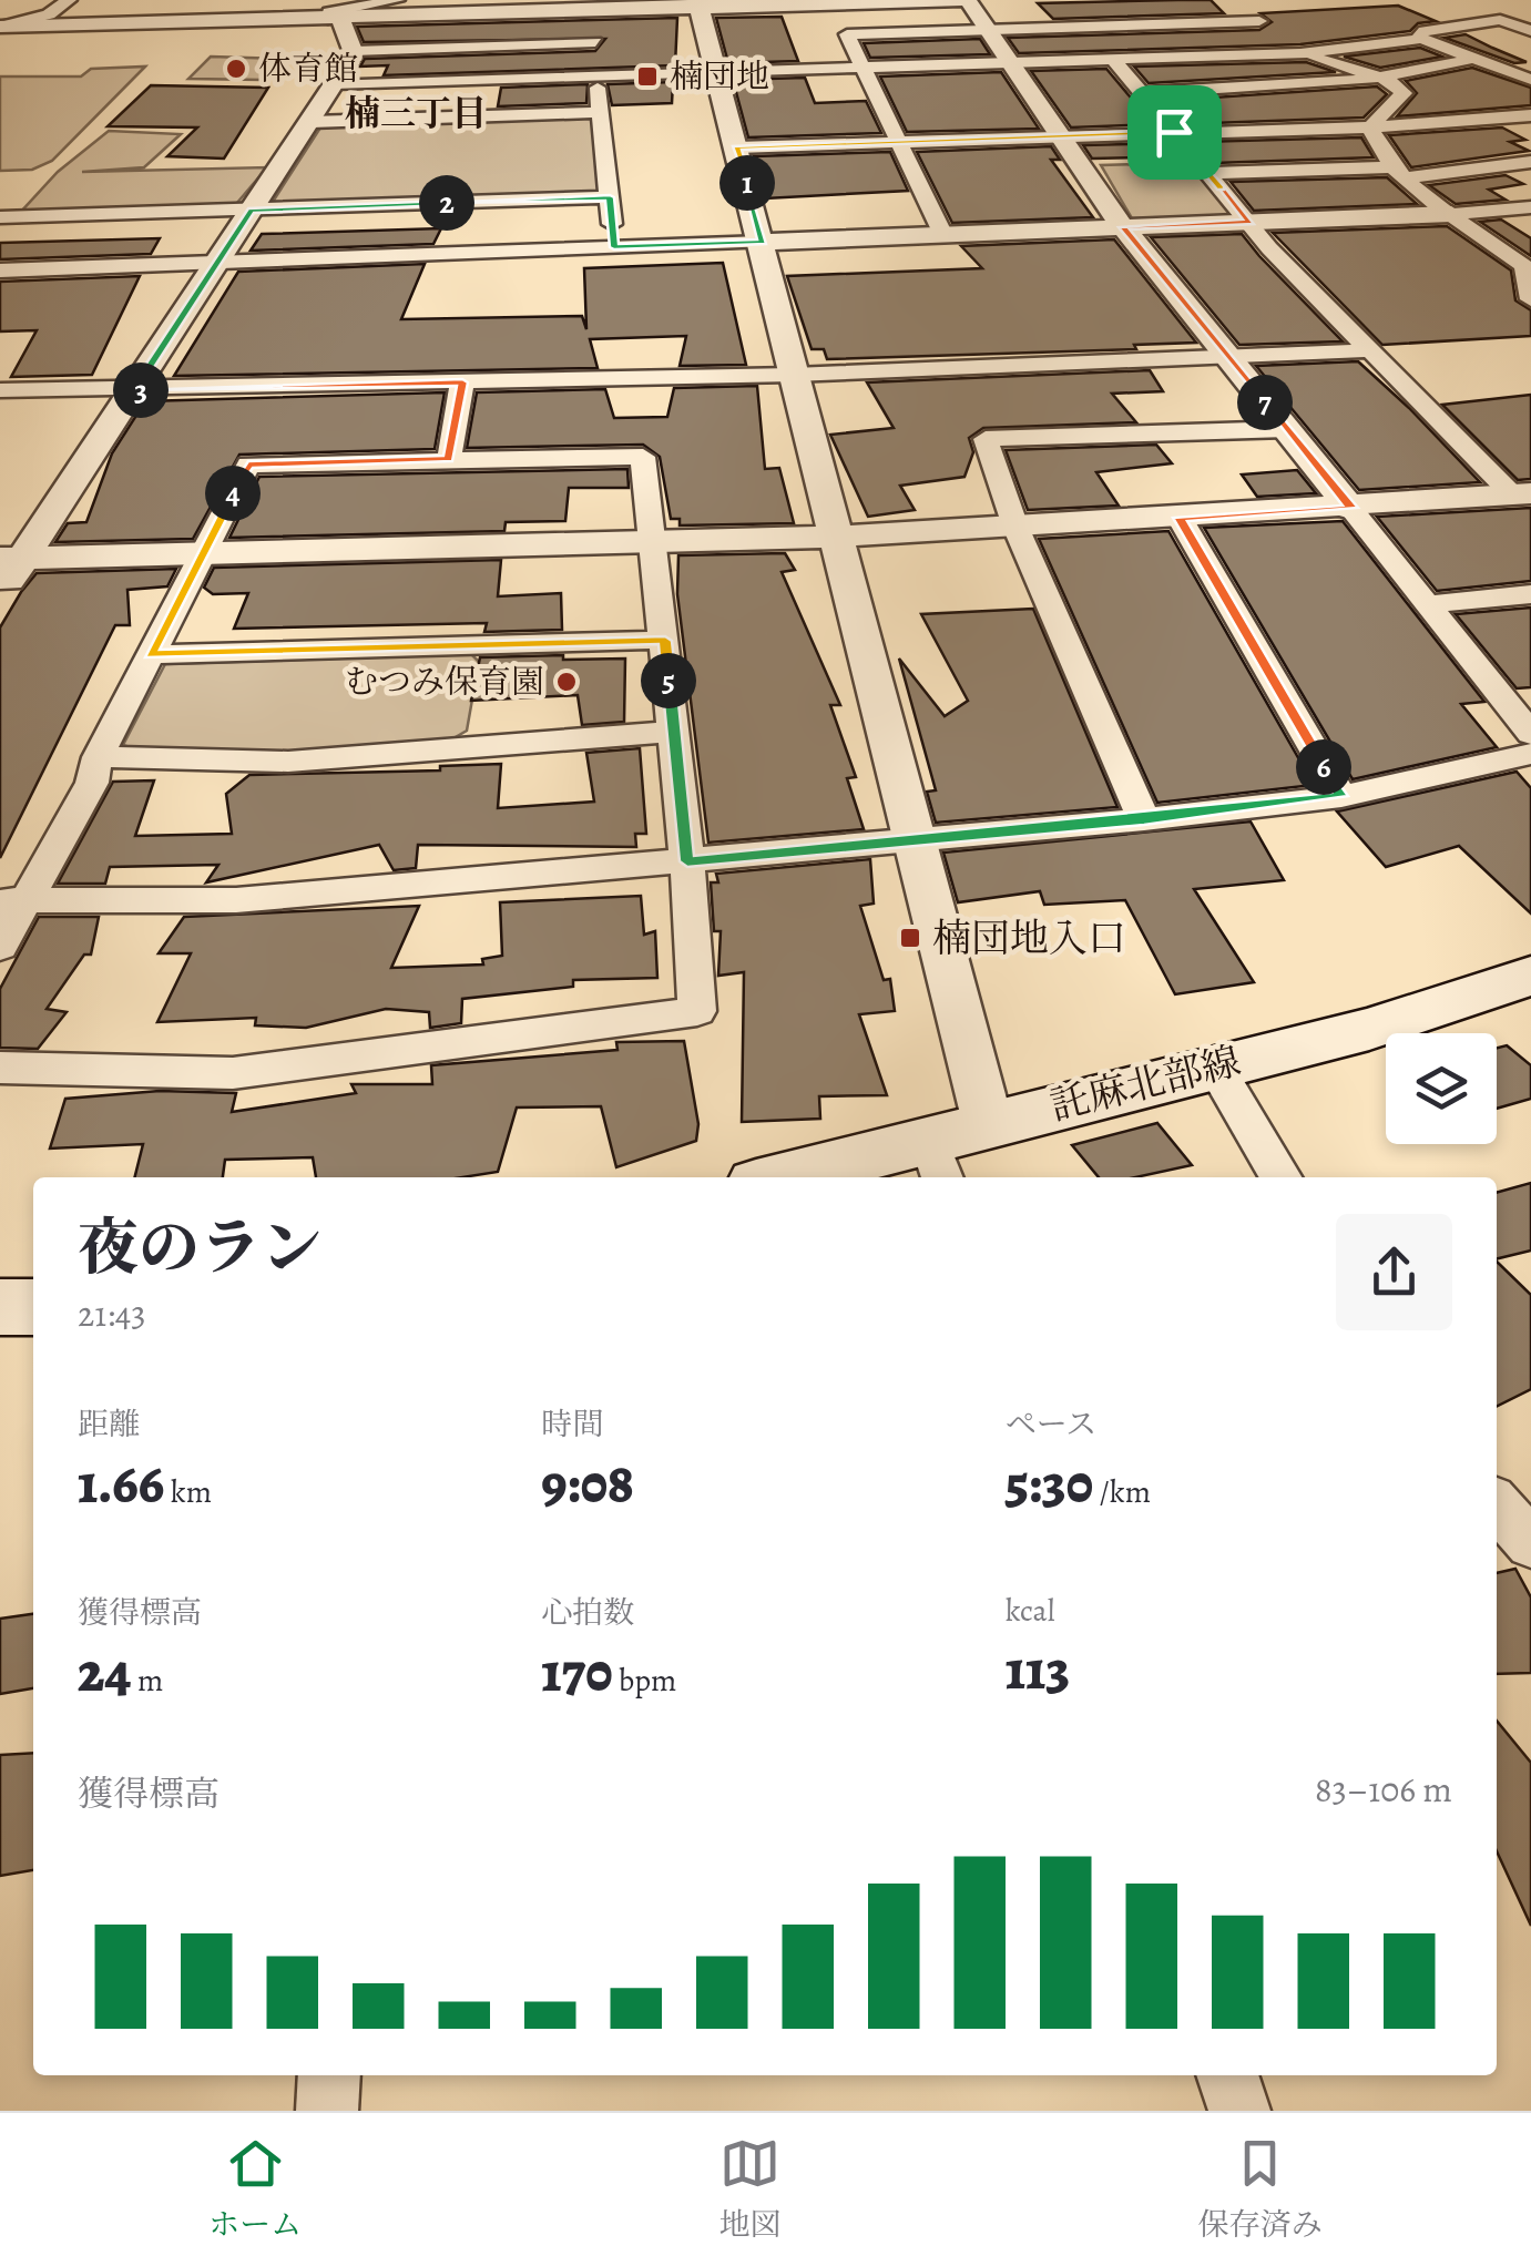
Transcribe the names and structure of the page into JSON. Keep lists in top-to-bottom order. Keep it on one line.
{"streets":{"main road":["託麻北部線"]},"districts":["楠三丁目"],"places":{"other":["体育館","むつみ保育園"],"transit":["楠団地","楠団地入口"]},"page":{"pins":["1","2","3","7","4","5","6"],"heading":["夜のラン","21:43"],"stats":[["距離","1.66 km"],["時間","9:08"],["ペース","5:30 /km"],["獲得標高","24 m"],["心拍数","170 bpm"],["kcal","113"]],"chart":["獲得標高","83–106 m"],"tabs":["ホーム","地図","保存済み"]}}
